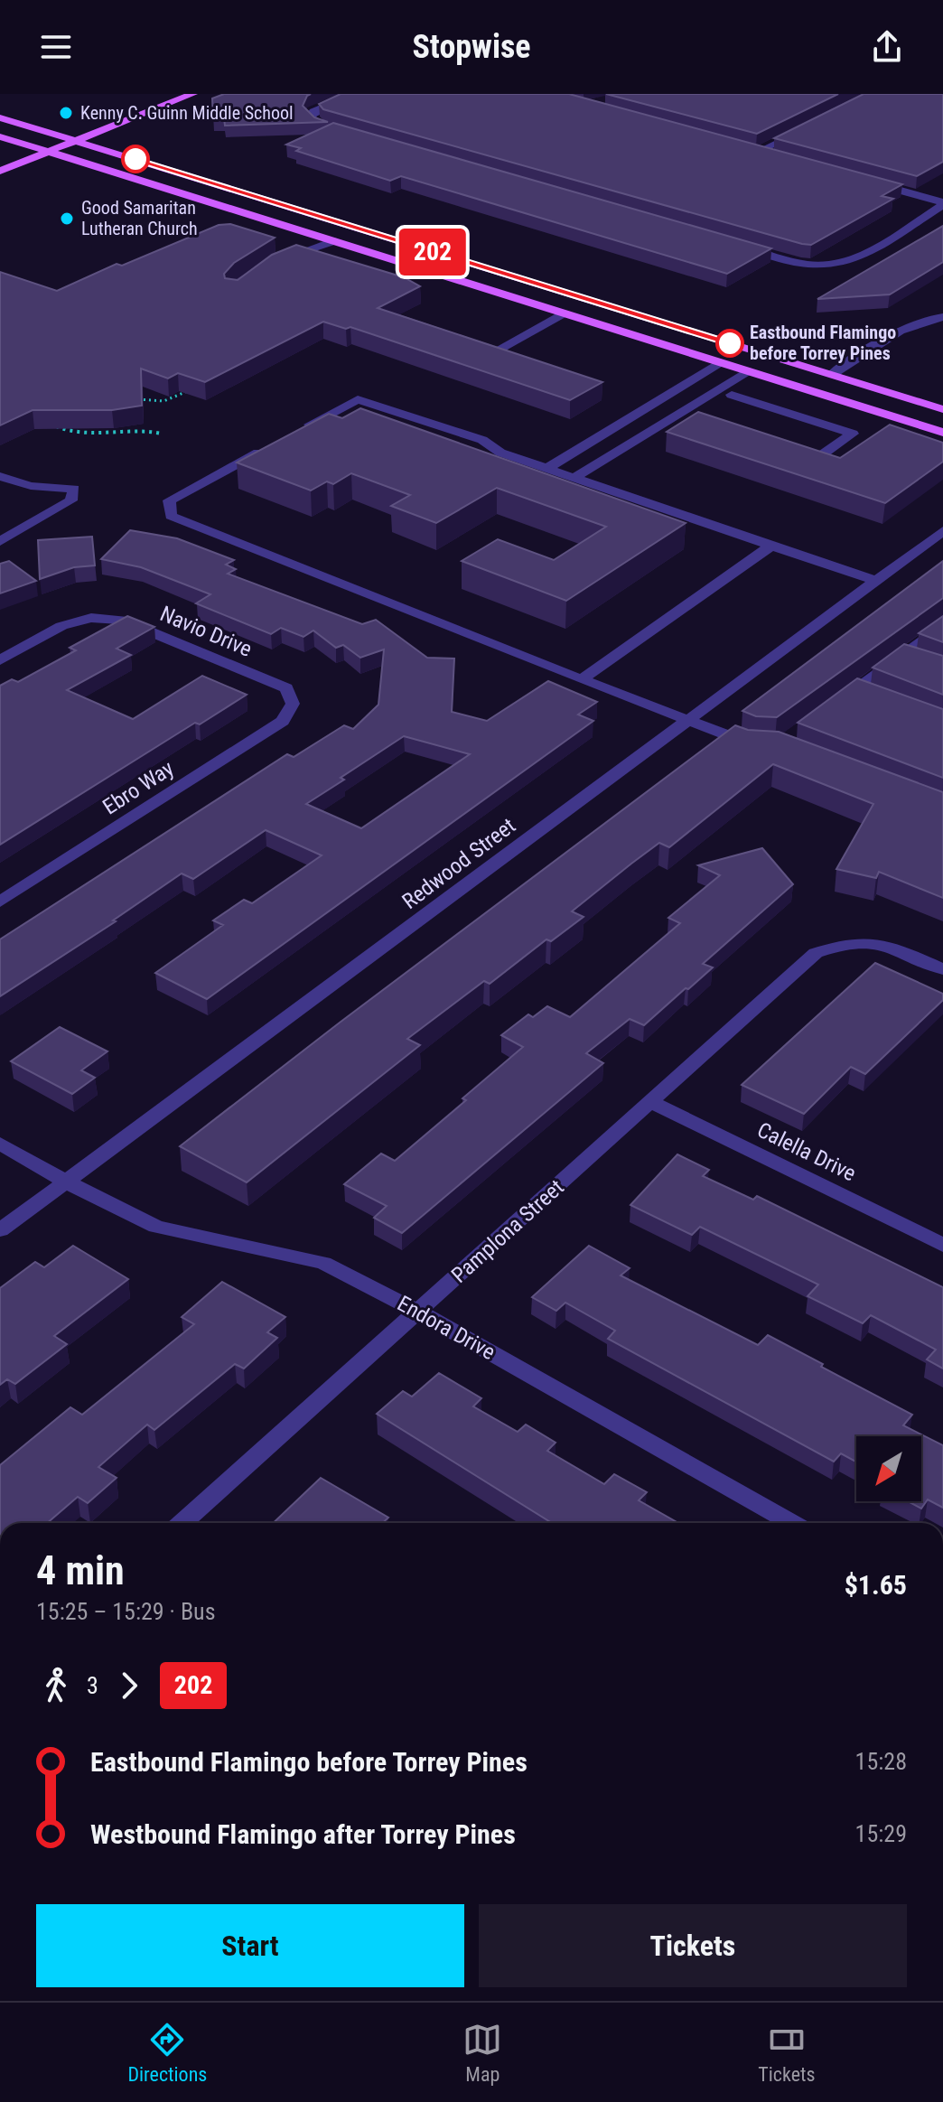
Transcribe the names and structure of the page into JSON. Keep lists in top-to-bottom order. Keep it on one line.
{"streets":{"street":["Navio Drive","Ebro Way","Redwood Street","Calella Drive","Pamplona Street","Endora Drive"]},"crossings":[["Navio Drive","Ebro Way"],["Redwood Street","Endora Drive"],["Calella Drive","Pamplona Street"],["Pamplona Street","Endora Drive"]],"places":["Kenny C. Guinn Middle School","Good Samaritan Lutheran Church","Eastbound Flamingo before Torrey Pines"],"lines":["bus line 202"],"north":"bottom left","page":{"header":"Stopwise","on_map":"202","heading":["4 min","15:25 – 15:29 · Bus","$1.65"],"legs":["3","202"],"list":[{"name":"Eastbound Flamingo before Torrey Pines","value":"15:28"},{"name":"Westbound Flamingo after Torrey Pines","value":"15:29"}],"buttons":["Start","Tickets"],"tabs":["Directions","Map","Tickets"]}}
